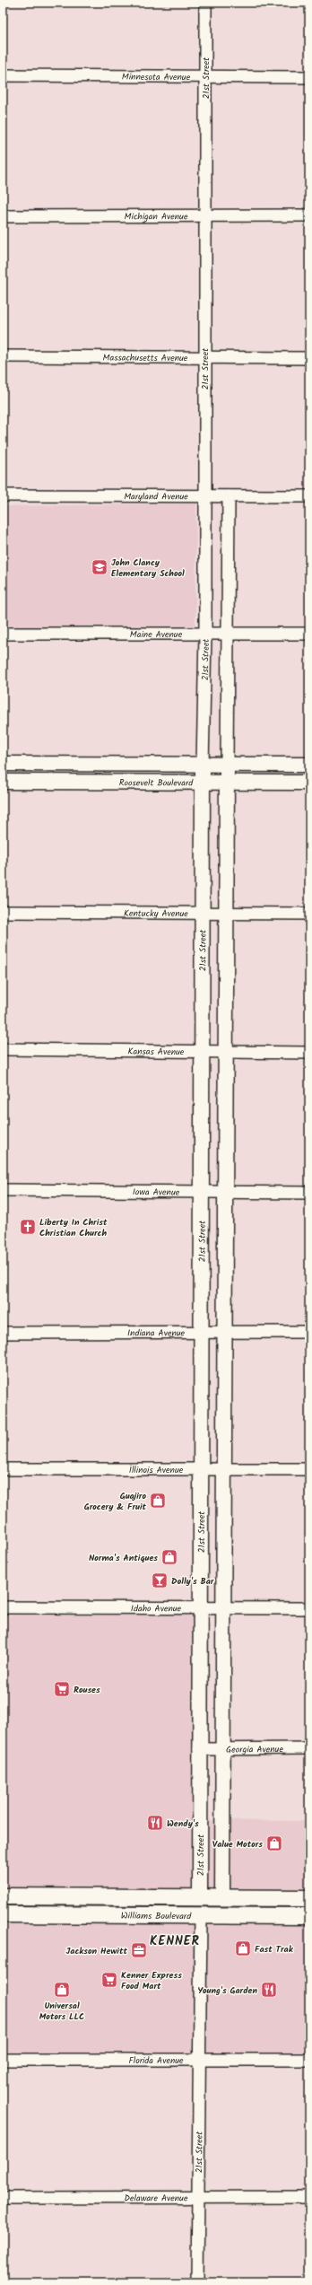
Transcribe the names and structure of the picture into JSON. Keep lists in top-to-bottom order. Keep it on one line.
{"streets":{"main road":["Williams Boulevard"],"street":["Minnesota Avenue","21st Street","Michigan Avenue","Massachusetts Avenue","Maryland Avenue","Maine Avenue","Roosevelt Boulevard","Kentucky Avenue","Kansas Avenue","Iowa Avenue","Indiana Avenue","Illinois Avenue","Idaho Avenue","Georgia Avenue","Florida Avenue","Delaware Avenue"]},"crossings":[["Minnesota Avenue","21st Street"],["21st Street","Michigan Avenue"],["21st Street","Massachusetts Avenue"],["21st Street","Maryland Avenue"],["21st Street","Maine Avenue"],["21st Street","Roosevelt Boulevard"],["21st Street","Kentucky Avenue"],["21st Street","Kansas Avenue"],["21st Street","Iowa Avenue"],["21st Street","Indiana Avenue"],["21st Street","Illinois Avenue"],["21st Street","Idaho Avenue"],["21st Street","Georgia Avenue"],["21st Street","Williams Boulevard"],["21st Street","Florida Avenue"],["21st Street","Delaware Avenue"]],"districts":["KENNER"],"places":{"school or university":["John Clancy Elementary School"],"church":["Liberty In Christ Christian Church"],"shop":["Guajiro Grocery & Fruit","Norma's Antiques","Value Motors","Fast Trak","Universal Motors LLC"],"bar":["Dolly's Bar"],"supermarket":["Rouses","Kenner Express Food Mart"],"restaurant":["Wendy's","Young's Garden"],"office":["Jackson Hewitt"]}}
